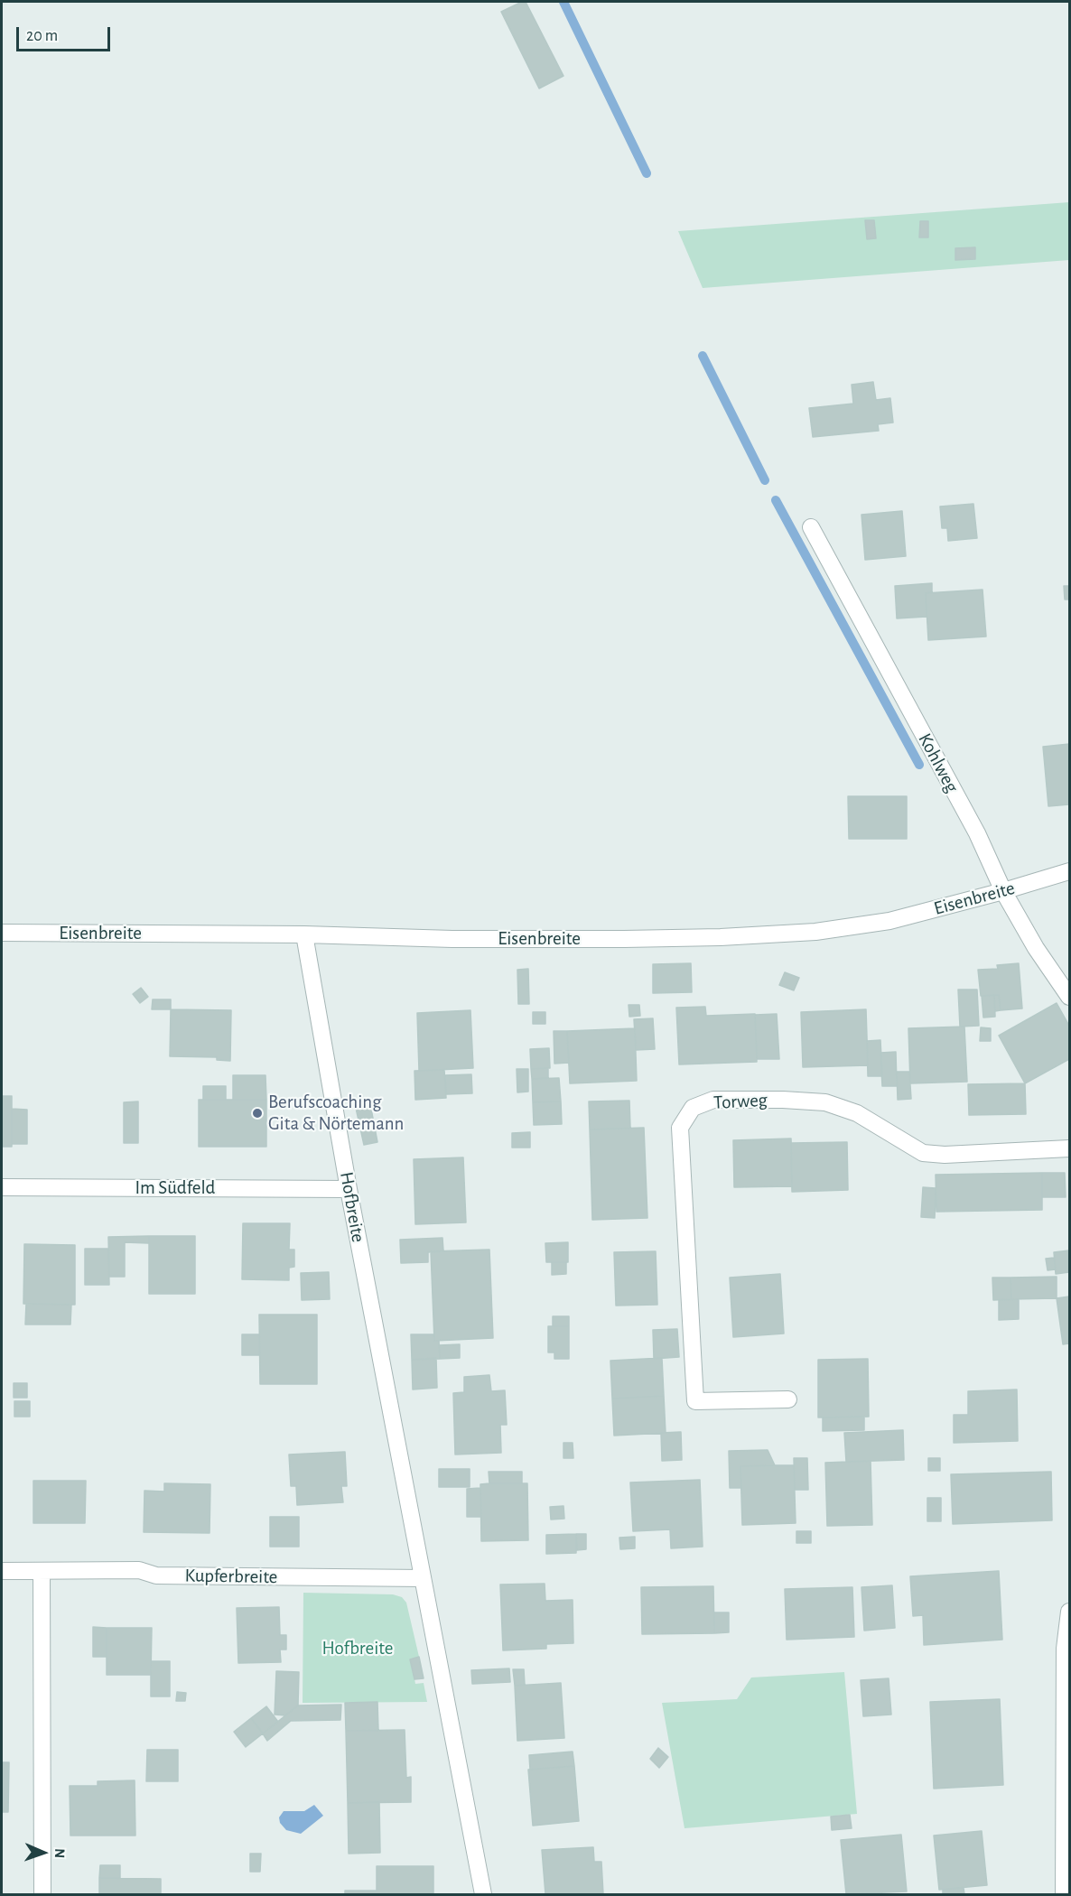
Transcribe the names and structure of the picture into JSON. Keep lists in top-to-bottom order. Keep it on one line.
{"streets":{"street":["Kohlweg","Eisenbreite","Torweg","Im Südfeld","Hofbreite","Kupferbreite"]},"crossings":[["Kohlweg","Eisenbreite"],["Eisenbreite","Hofbreite"],["Im Südfeld","Hofbreite"],["Hofbreite","Kupferbreite"]],"parks":["Hofbreite"],"places":["Berufscoaching Gita & Nörtemann"],"scale_bar":"20 m","north":"right"}
